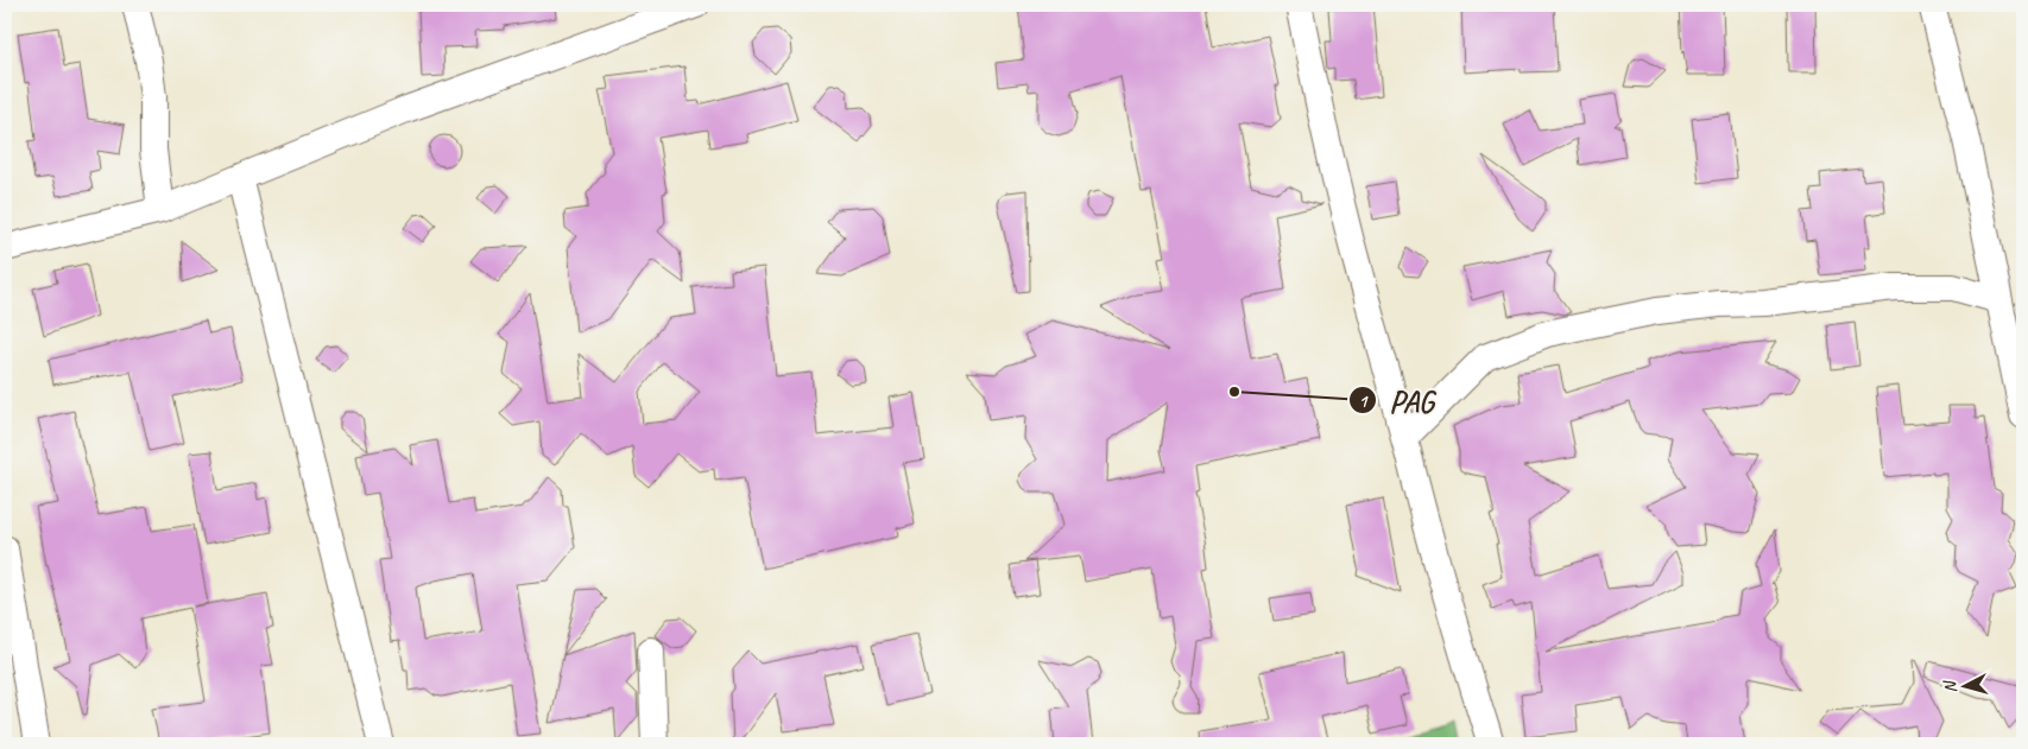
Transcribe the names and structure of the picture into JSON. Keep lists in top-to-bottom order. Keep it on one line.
{"places":["PAG"],"north":"left"}
